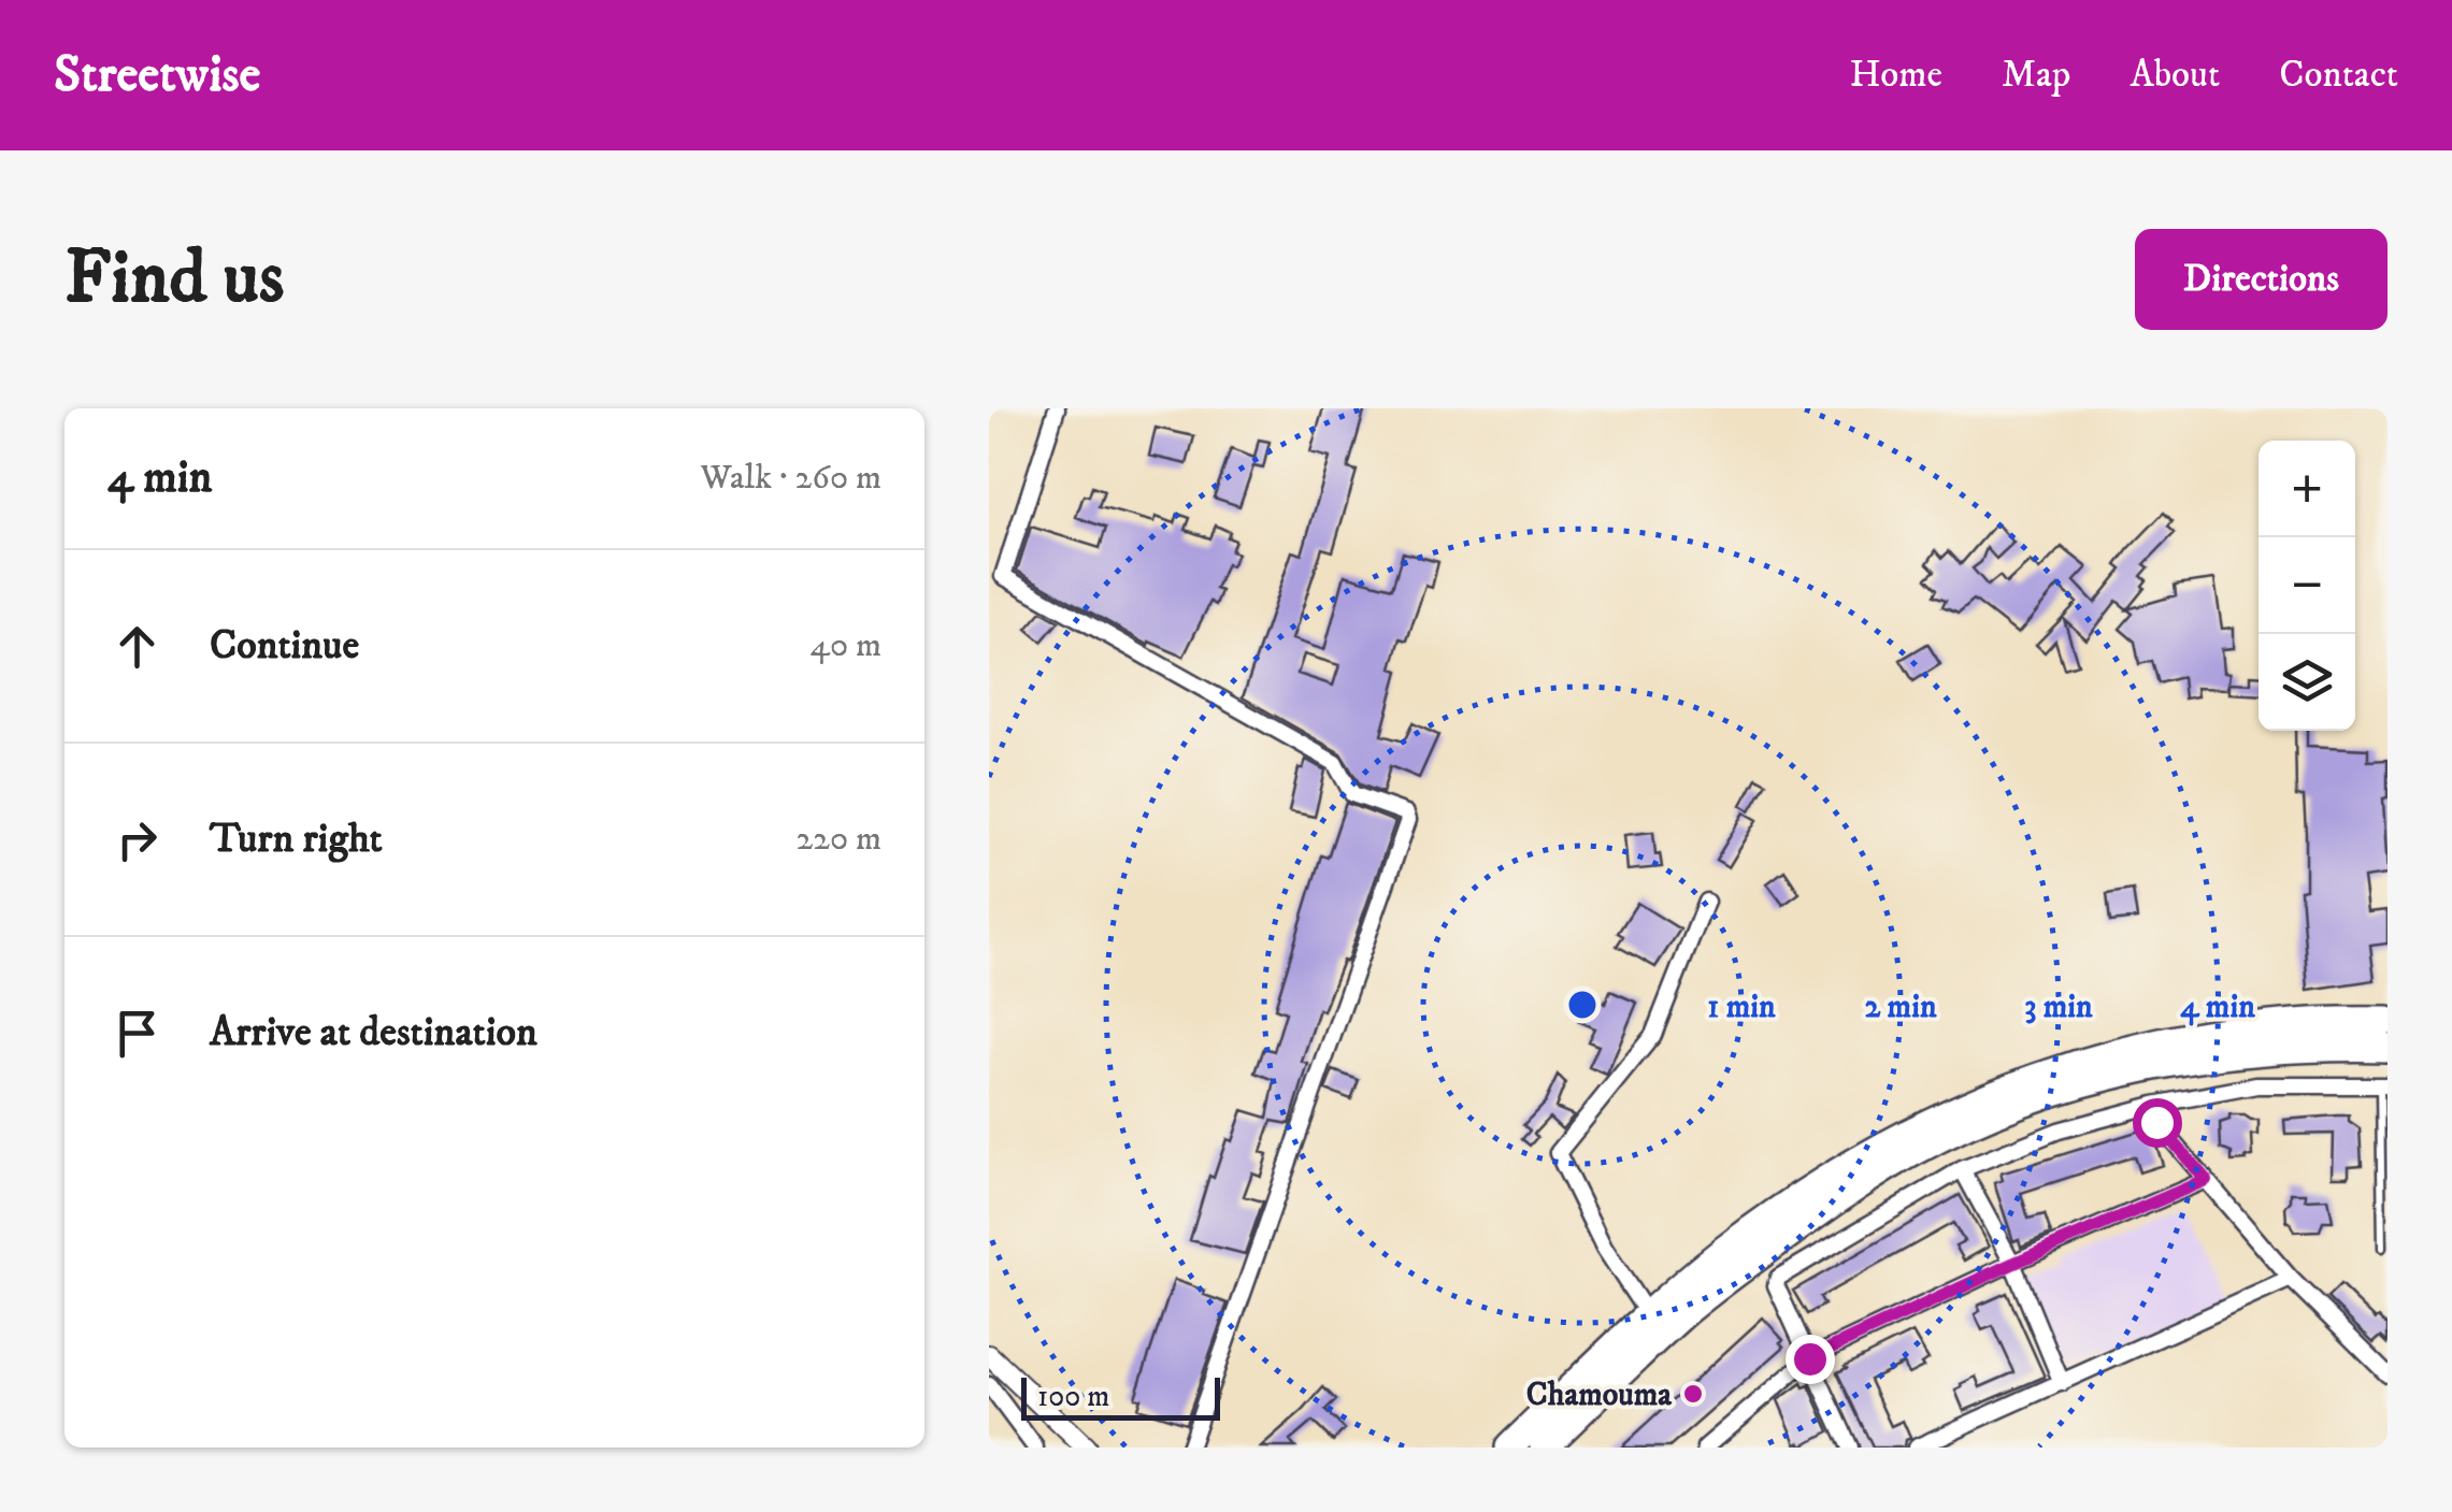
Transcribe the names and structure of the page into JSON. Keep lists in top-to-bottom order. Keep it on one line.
{"places":["Chamouma"],"scale_bar":"100 m","page":{"header":"Streetwise","nav":["Home","Map","About","Contact"],"buttons":"Directions","title":"Find us","heading":["4 min","Walk · 260 m"],"map_buttons":["+","−"],"list":[["Continue","40 m"],["Turn right","220 m"],"Arrive at destination"],"scale":"100 m"},"rings":["1 min","2 min","3 min","4 min"]}
